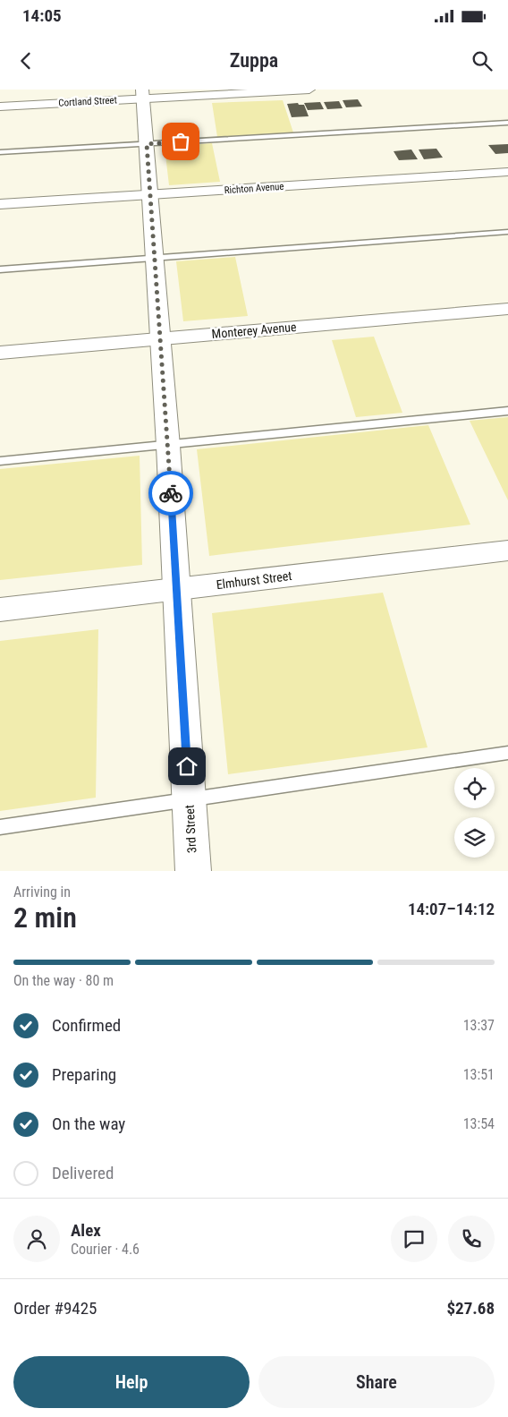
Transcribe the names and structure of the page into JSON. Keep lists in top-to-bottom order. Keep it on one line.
{"streets":{"street":["Cortland Street","Richton Avenue","Monterey Avenue","Elmhurst Street","3rd Street"]},"crossings":[["Cortland Street","3rd Street"],["Richton Avenue","3rd Street"],["Monterey Avenue","3rd Street"],["Elmhurst Street","3rd Street"]],"page":{"status":"14:05","header":"Zuppa","heading":["2 min","Arriving in","14:07–14:12"],"panel":["Alex","Courier · 4.6","Order #9425","$27.68"],"bar":"On the way · 80 m","list":[["Confirmed","13:37"],["Preparing","13:51"],["On the way","13:54"],"Delivered"],"buttons":["Help","Share"]}}
